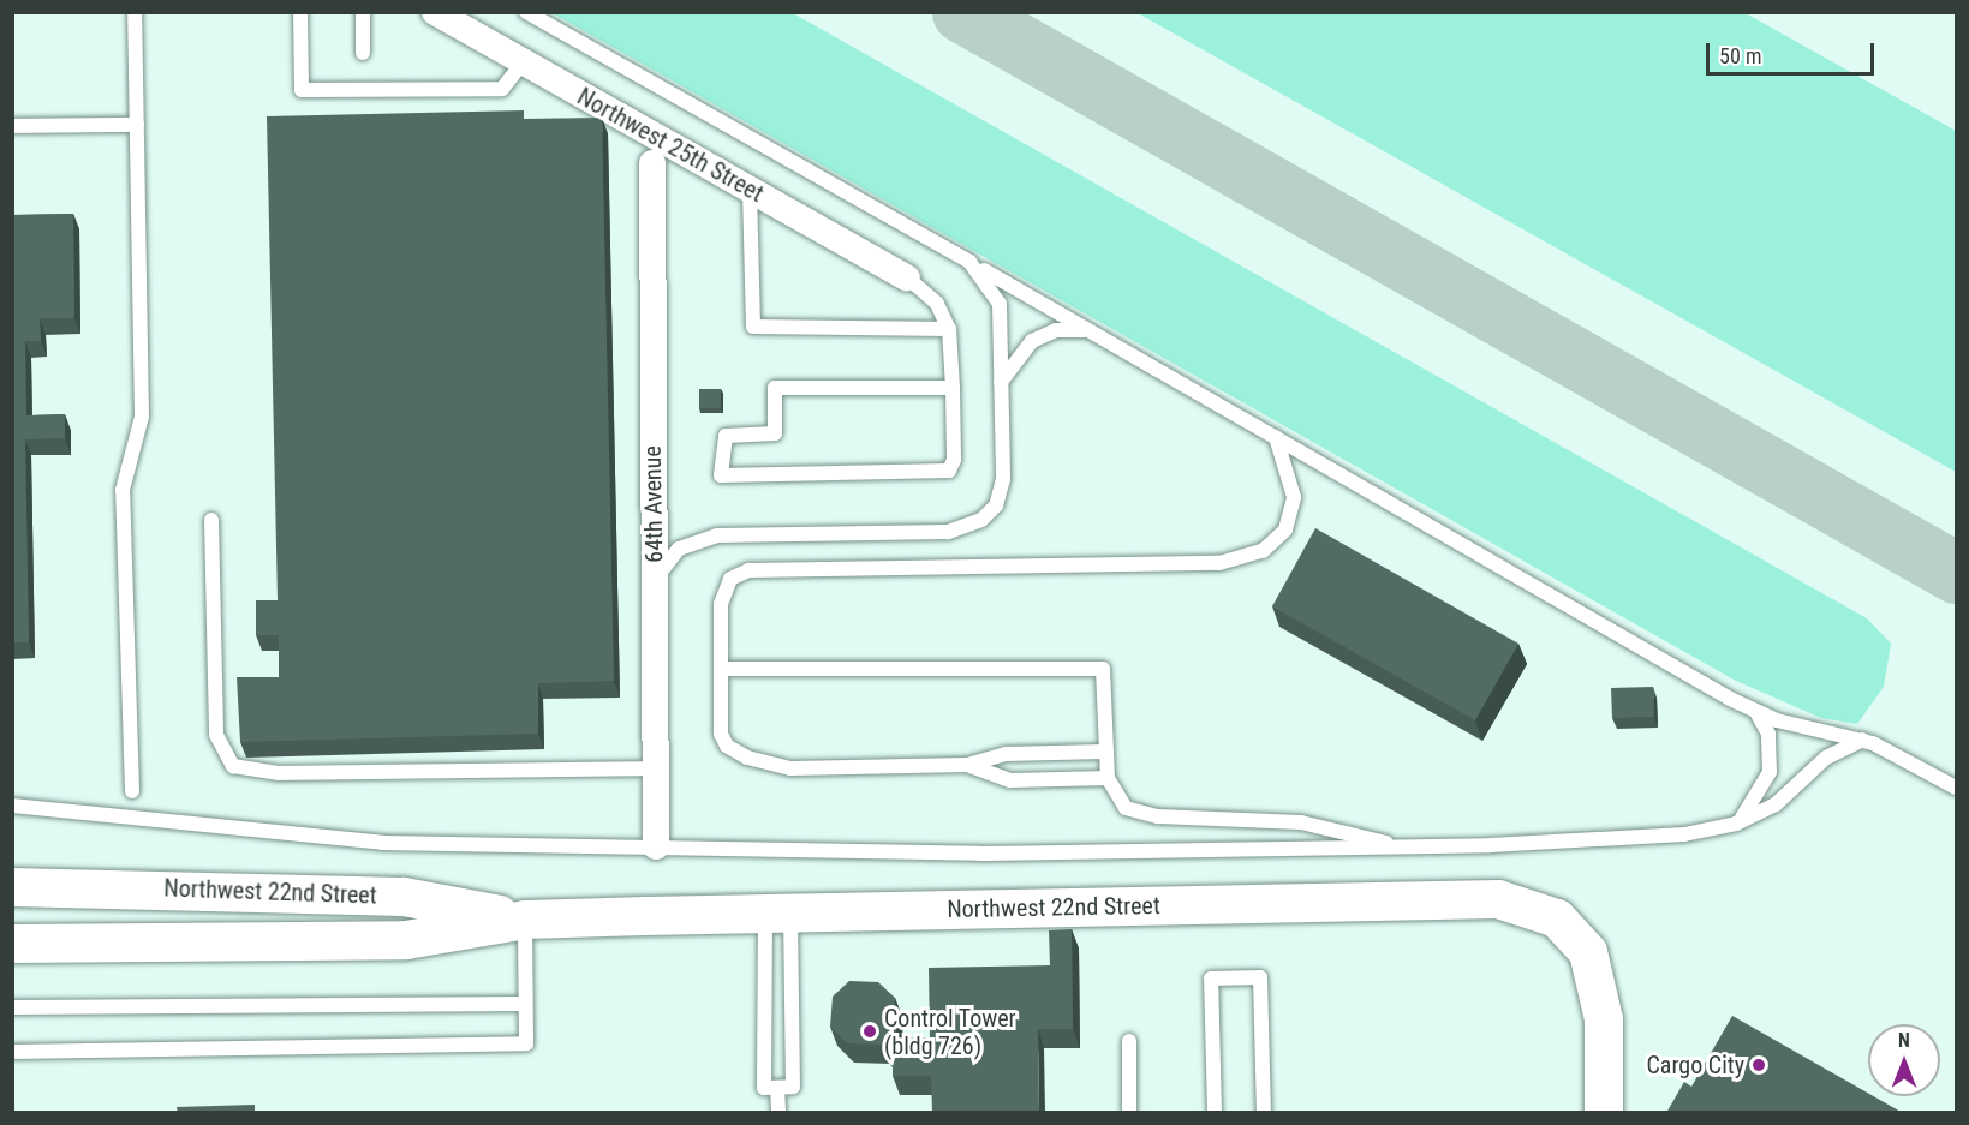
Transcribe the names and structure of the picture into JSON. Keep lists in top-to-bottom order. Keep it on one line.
{"streets":{"street":["Northwest 25th Street","64th Avenue","Northwest 22nd Street"]},"places":["Control Tower (bldg 726)","Cargo City"],"scale_bar":"50 m","north":"top"}
